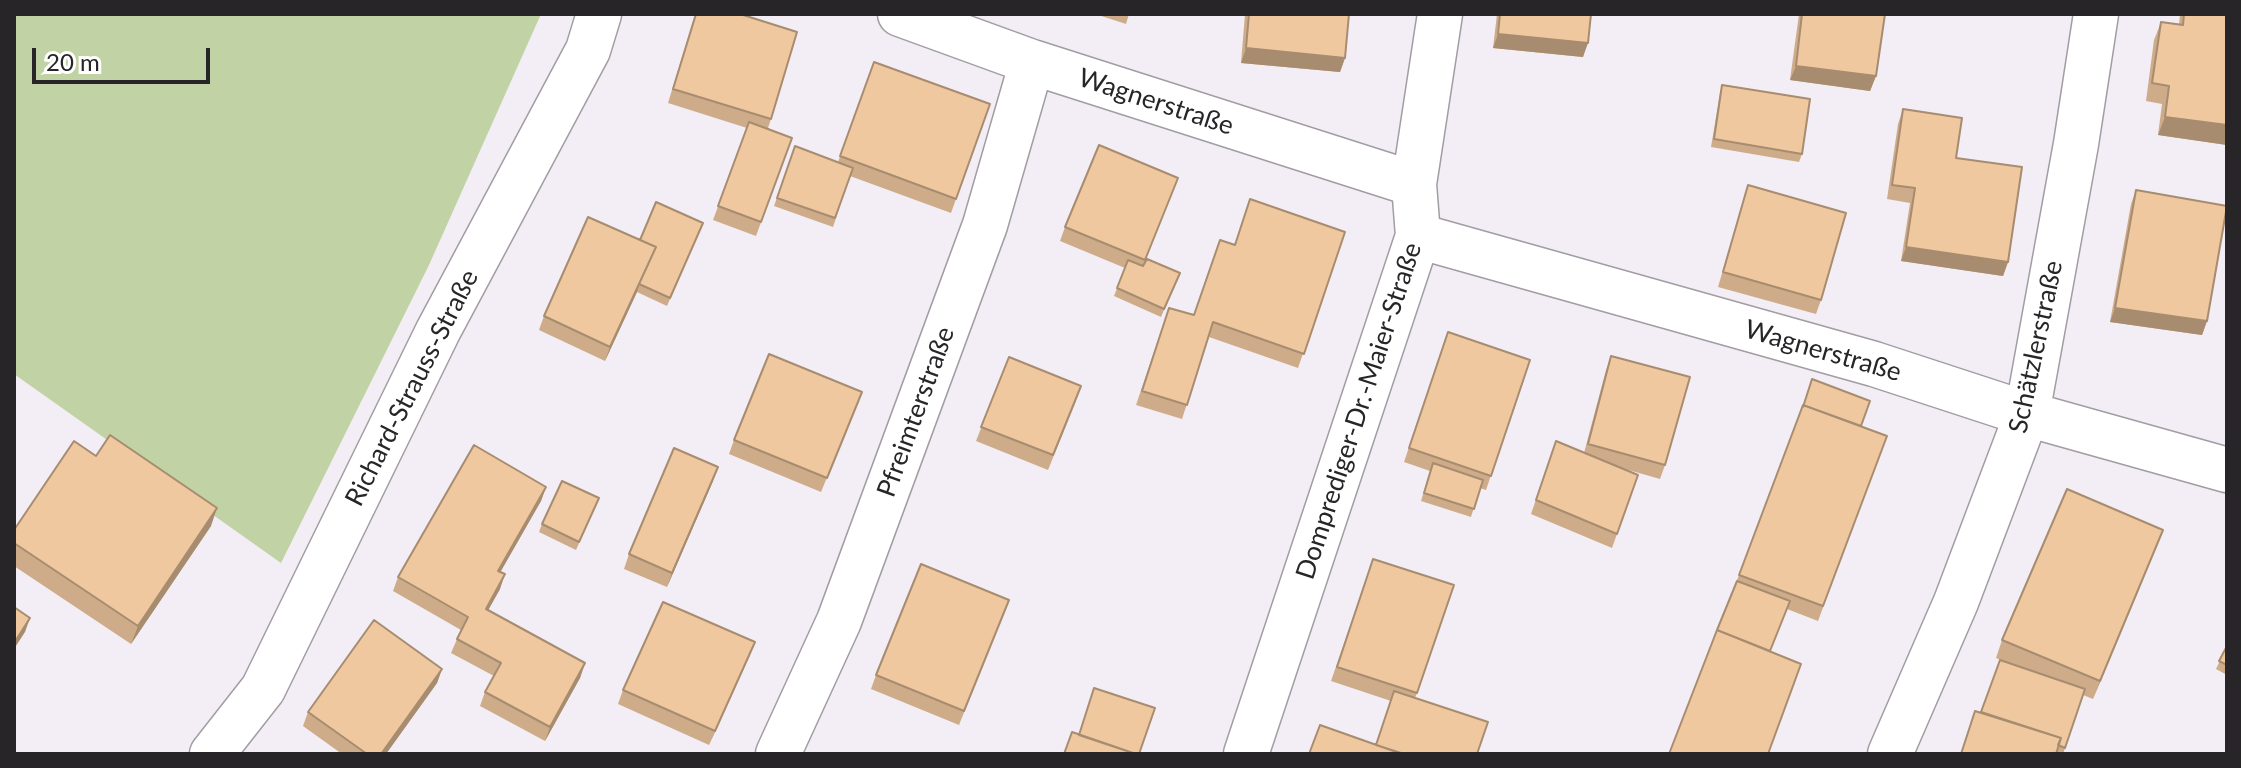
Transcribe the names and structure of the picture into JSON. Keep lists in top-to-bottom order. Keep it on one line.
{"streets":{"street":["Wagnerstraße","Schätzlerstraße","Richard-Strauss-Straße","Domprediger-Dr.-Maier-Straße","Pfreimterstraße"]},"crossings":[["Wagnerstraße","Schätzlerstraße"],["Wagnerstraße","Domprediger-Dr.-Maier-Straße"],["Wagnerstraße","Pfreimterstraße"]],"scale_bar":"20 m"}
